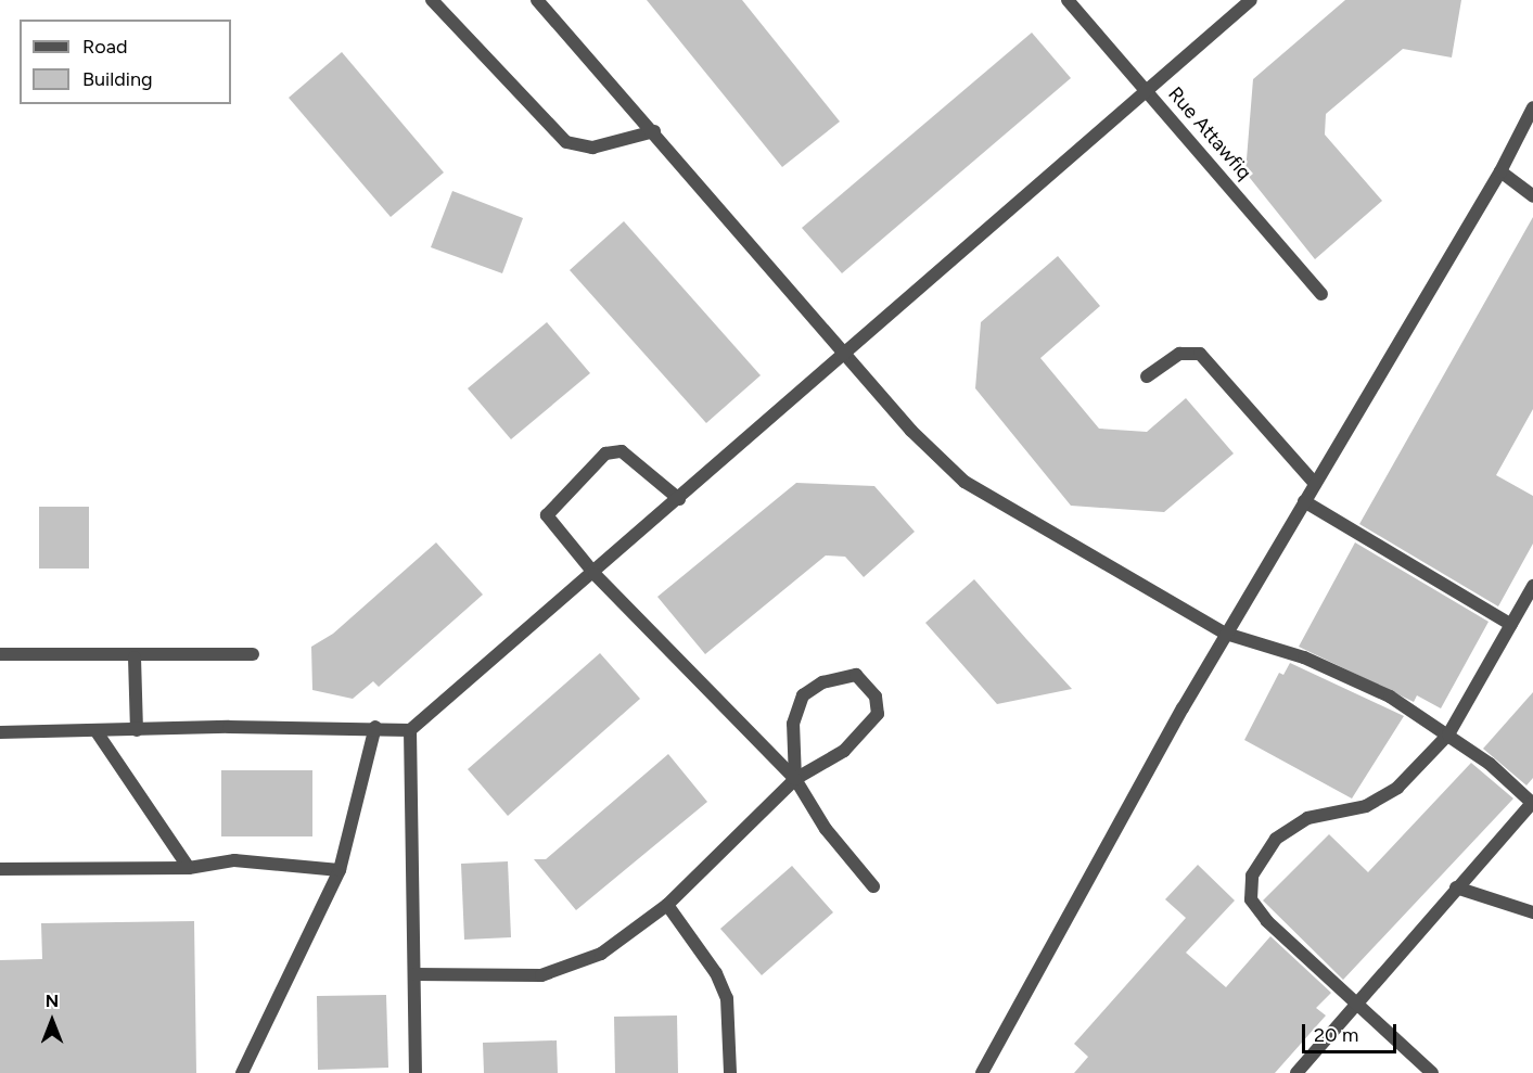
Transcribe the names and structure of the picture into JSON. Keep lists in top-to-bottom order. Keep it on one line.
{"streets":{"street":["Rue Attawfiq"]},"legend":["Road","Building"],"scale_bar":"20 m","north":"top"}
